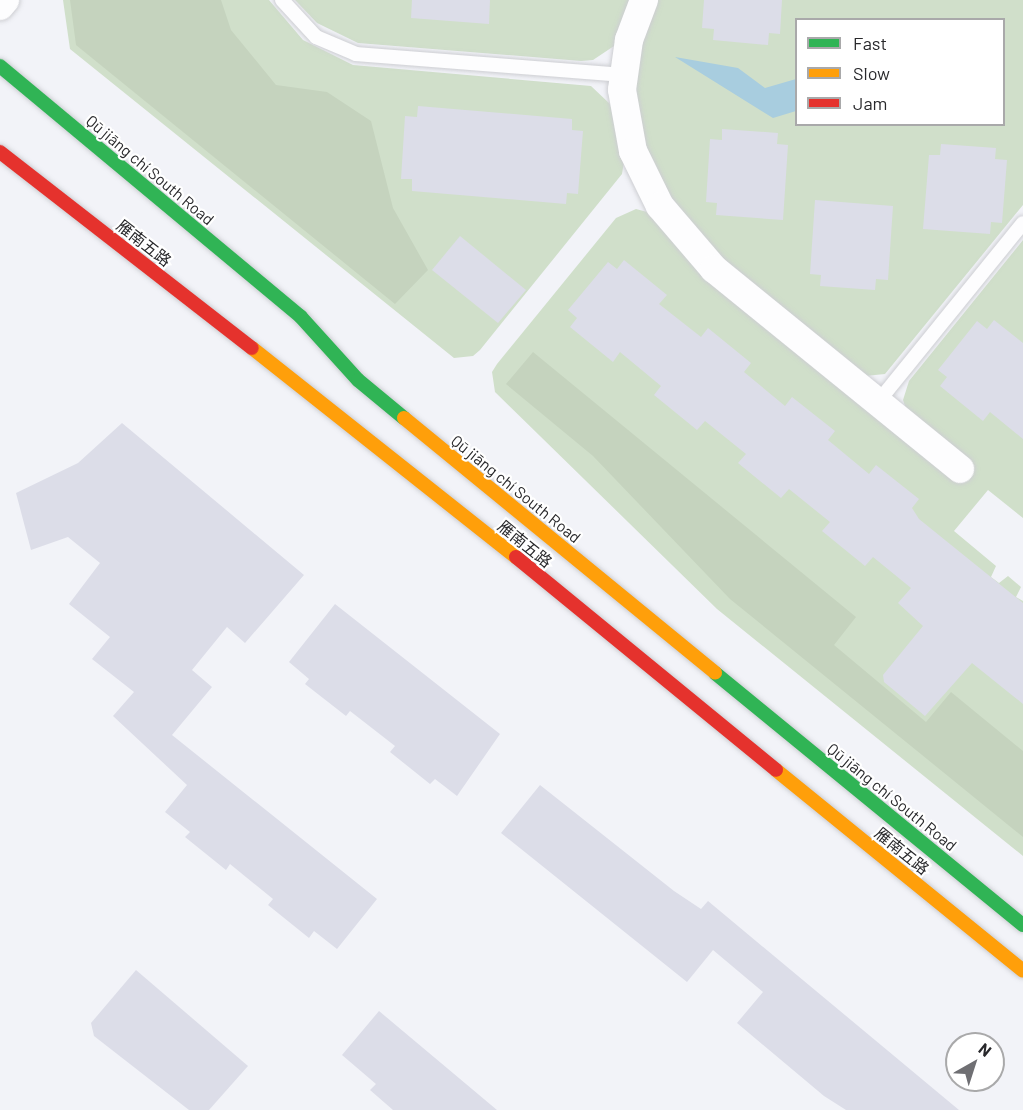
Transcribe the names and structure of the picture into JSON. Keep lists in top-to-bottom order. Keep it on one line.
{"streets":{"main road":["Qū jiāng chí South Road","雁南五路"]},"legend":["Fast","Slow","Jam"],"north":"top right"}
